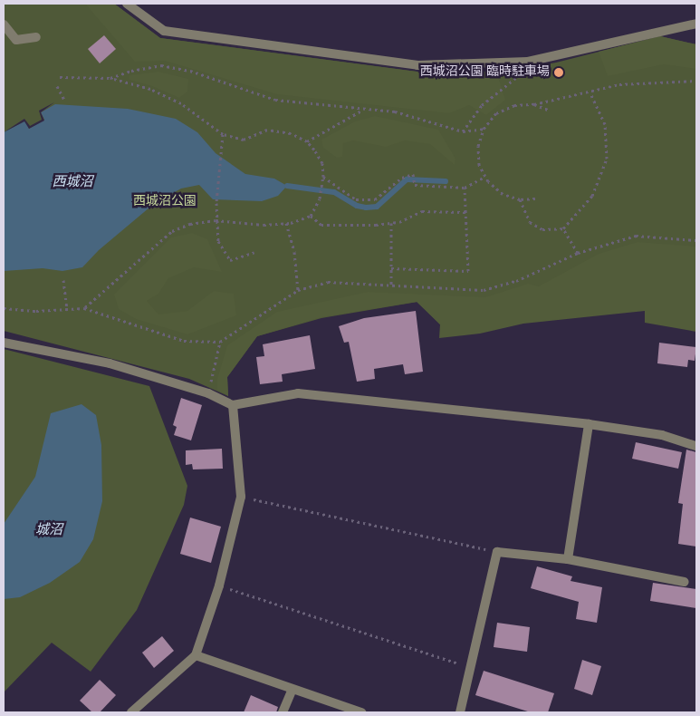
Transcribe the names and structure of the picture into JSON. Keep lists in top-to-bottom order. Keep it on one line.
{"water":["西城沼","城沼"],"parks":["西城沼公園"],"places":["西城沼公園 臨時駐車場"]}
